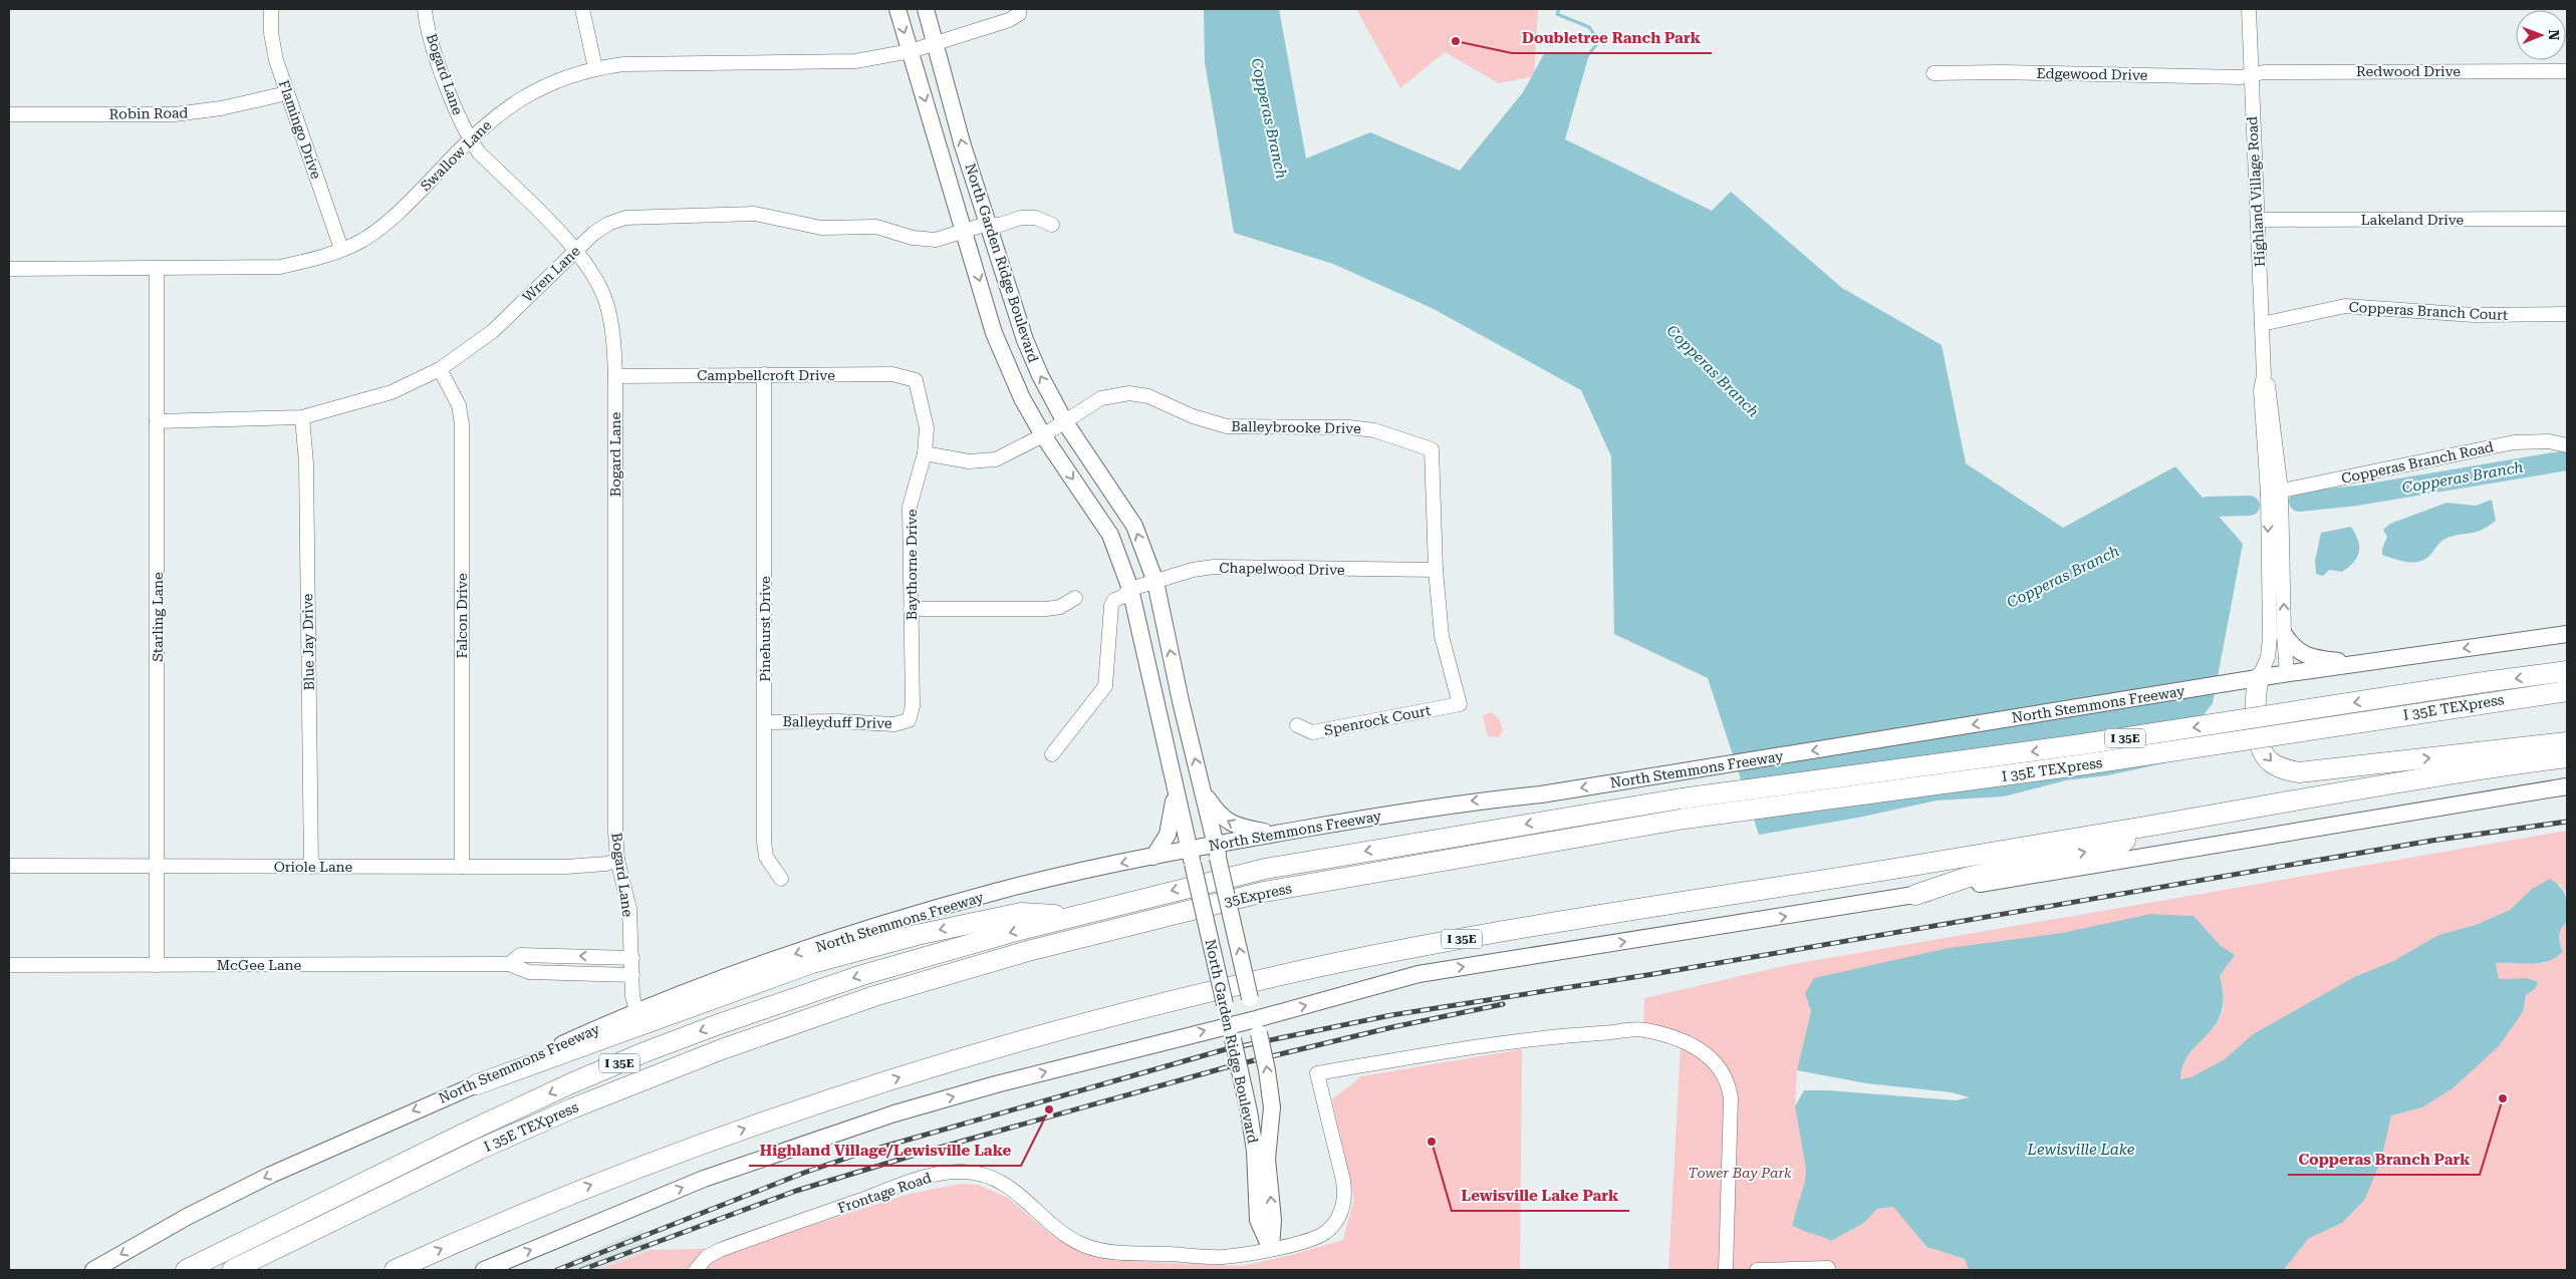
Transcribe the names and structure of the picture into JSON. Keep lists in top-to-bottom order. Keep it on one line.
{"streets":{"highway":["North Stemmons Freeway","I 35E TEXpress","I 35E","35Express"],"main road":["North Garden Ridge Boulevard"],"street":["Redwood Drive","Bogard Lane","Edgewood Drive","Robin Road","Flamingo Drive","Swallow Lane","Highland Village Road","Lakeland Drive","Wren Lane","Copperas Branch Court","Campbellcroft Drive","Balleybrooke Drive","Copperas Branch Road","Baythorne Drive","Chapelwood Drive","Falcon Drive","Starling Lane","Pinehurst Drive","Blue Jay Drive","Spenrock Court","Balleyduff Drive","Oriole Lane","McGee Lane","Frontage Road"]},"crossings":[["Redwood Drive","Edgewood Drive"],["Redwood Drive","Highland Village Road"],["Bogard Lane","Swallow Lane"],["Bogard Lane","Wren Lane"],["Bogard Lane","Campbellcroft Drive"],["Bogard Lane","North Stemmons Freeway"],["Bogard Lane","Oriole Lane"],["Bogard Lane","McGee Lane"],["Edgewood Drive","Highland Village Road"],["Robin Road","Flamingo Drive"],["Flamingo Drive","Swallow Lane"],["Swallow Lane","North Garden Ridge Boulevard"],["Swallow Lane","Starling Lane"],["Highland Village Road","Lakeland Drive"],["Highland Village Road","Copperas Branch Court"],["Highland Village Road","Copperas Branch Road"],["Highland Village Road","North Stemmons Freeway"],["North Garden Ridge Boulevard","Wren Lane"],["North Garden Ridge Boulevard","Balleybrooke Drive"],["North Garden Ridge Boulevard","Chapelwood Drive"],["North Garden Ridge Boulevard","North Stemmons Freeway"],["North Garden Ridge Boulevard","Frontage Road"],["Wren Lane","Falcon Drive"],["Wren Lane","Starling Lane"],["Wren Lane","Blue Jay Drive"],["Campbellcroft Drive","Baythorne Drive"],["Campbellcroft Drive","Pinehurst Drive"],["Balleybrooke Drive","Baythorne Drive"],["Balleybrooke Drive","Chapelwood Drive"],["Balleybrooke Drive","Spenrock Court"],["Baythorne Drive","Balleyduff Drive"],["Falcon Drive","Oriole Lane"],["Starling Lane","Oriole Lane"],["Starling Lane","McGee Lane"],["Pinehurst Drive","Balleyduff Drive"],["Blue Jay Drive","Oriole Lane"],["I 35E TEXpress","35Express"]],"water":["Copperas Branch","Lewisville Lake"],"parks":["Tower Bay Park"],"places":["Doubletree Ranch Park","Copperas Branch Park","Highland Village/Lewisville Lake","Lewisville Lake Park"],"north":"right"}
